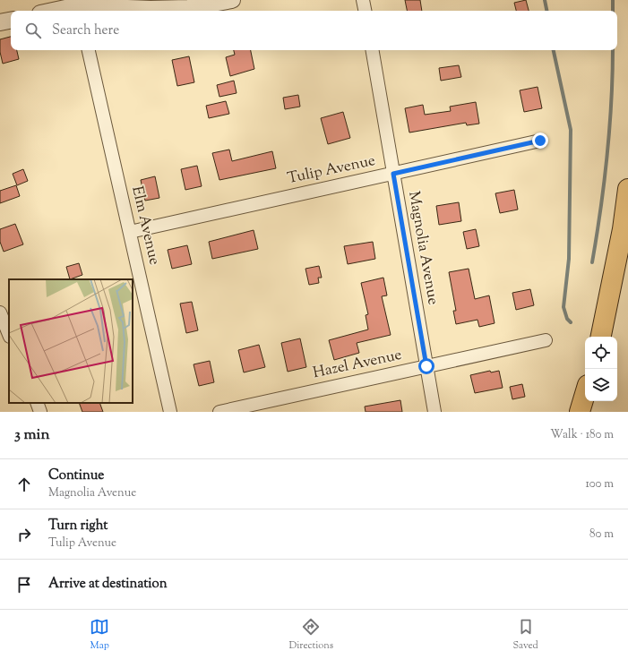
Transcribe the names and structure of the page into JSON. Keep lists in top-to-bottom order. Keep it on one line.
{"streets":{"street":["Tulip Avenue","Elm Avenue","Magnolia Avenue","Hazel Avenue"]},"crossings":[["Tulip Avenue","Elm Avenue"],["Tulip Avenue","Magnolia Avenue"],["Magnolia Avenue","Hazel Avenue"]],"page":{"search":"Search here","heading":["3 min","Walk · 180 m"],"list":[["Continue","Magnolia Avenue","100 m"],["Turn right","Tulip Avenue","80 m"],"Arrive at destination"],"nav":["Map","Directions","Saved"]}}
